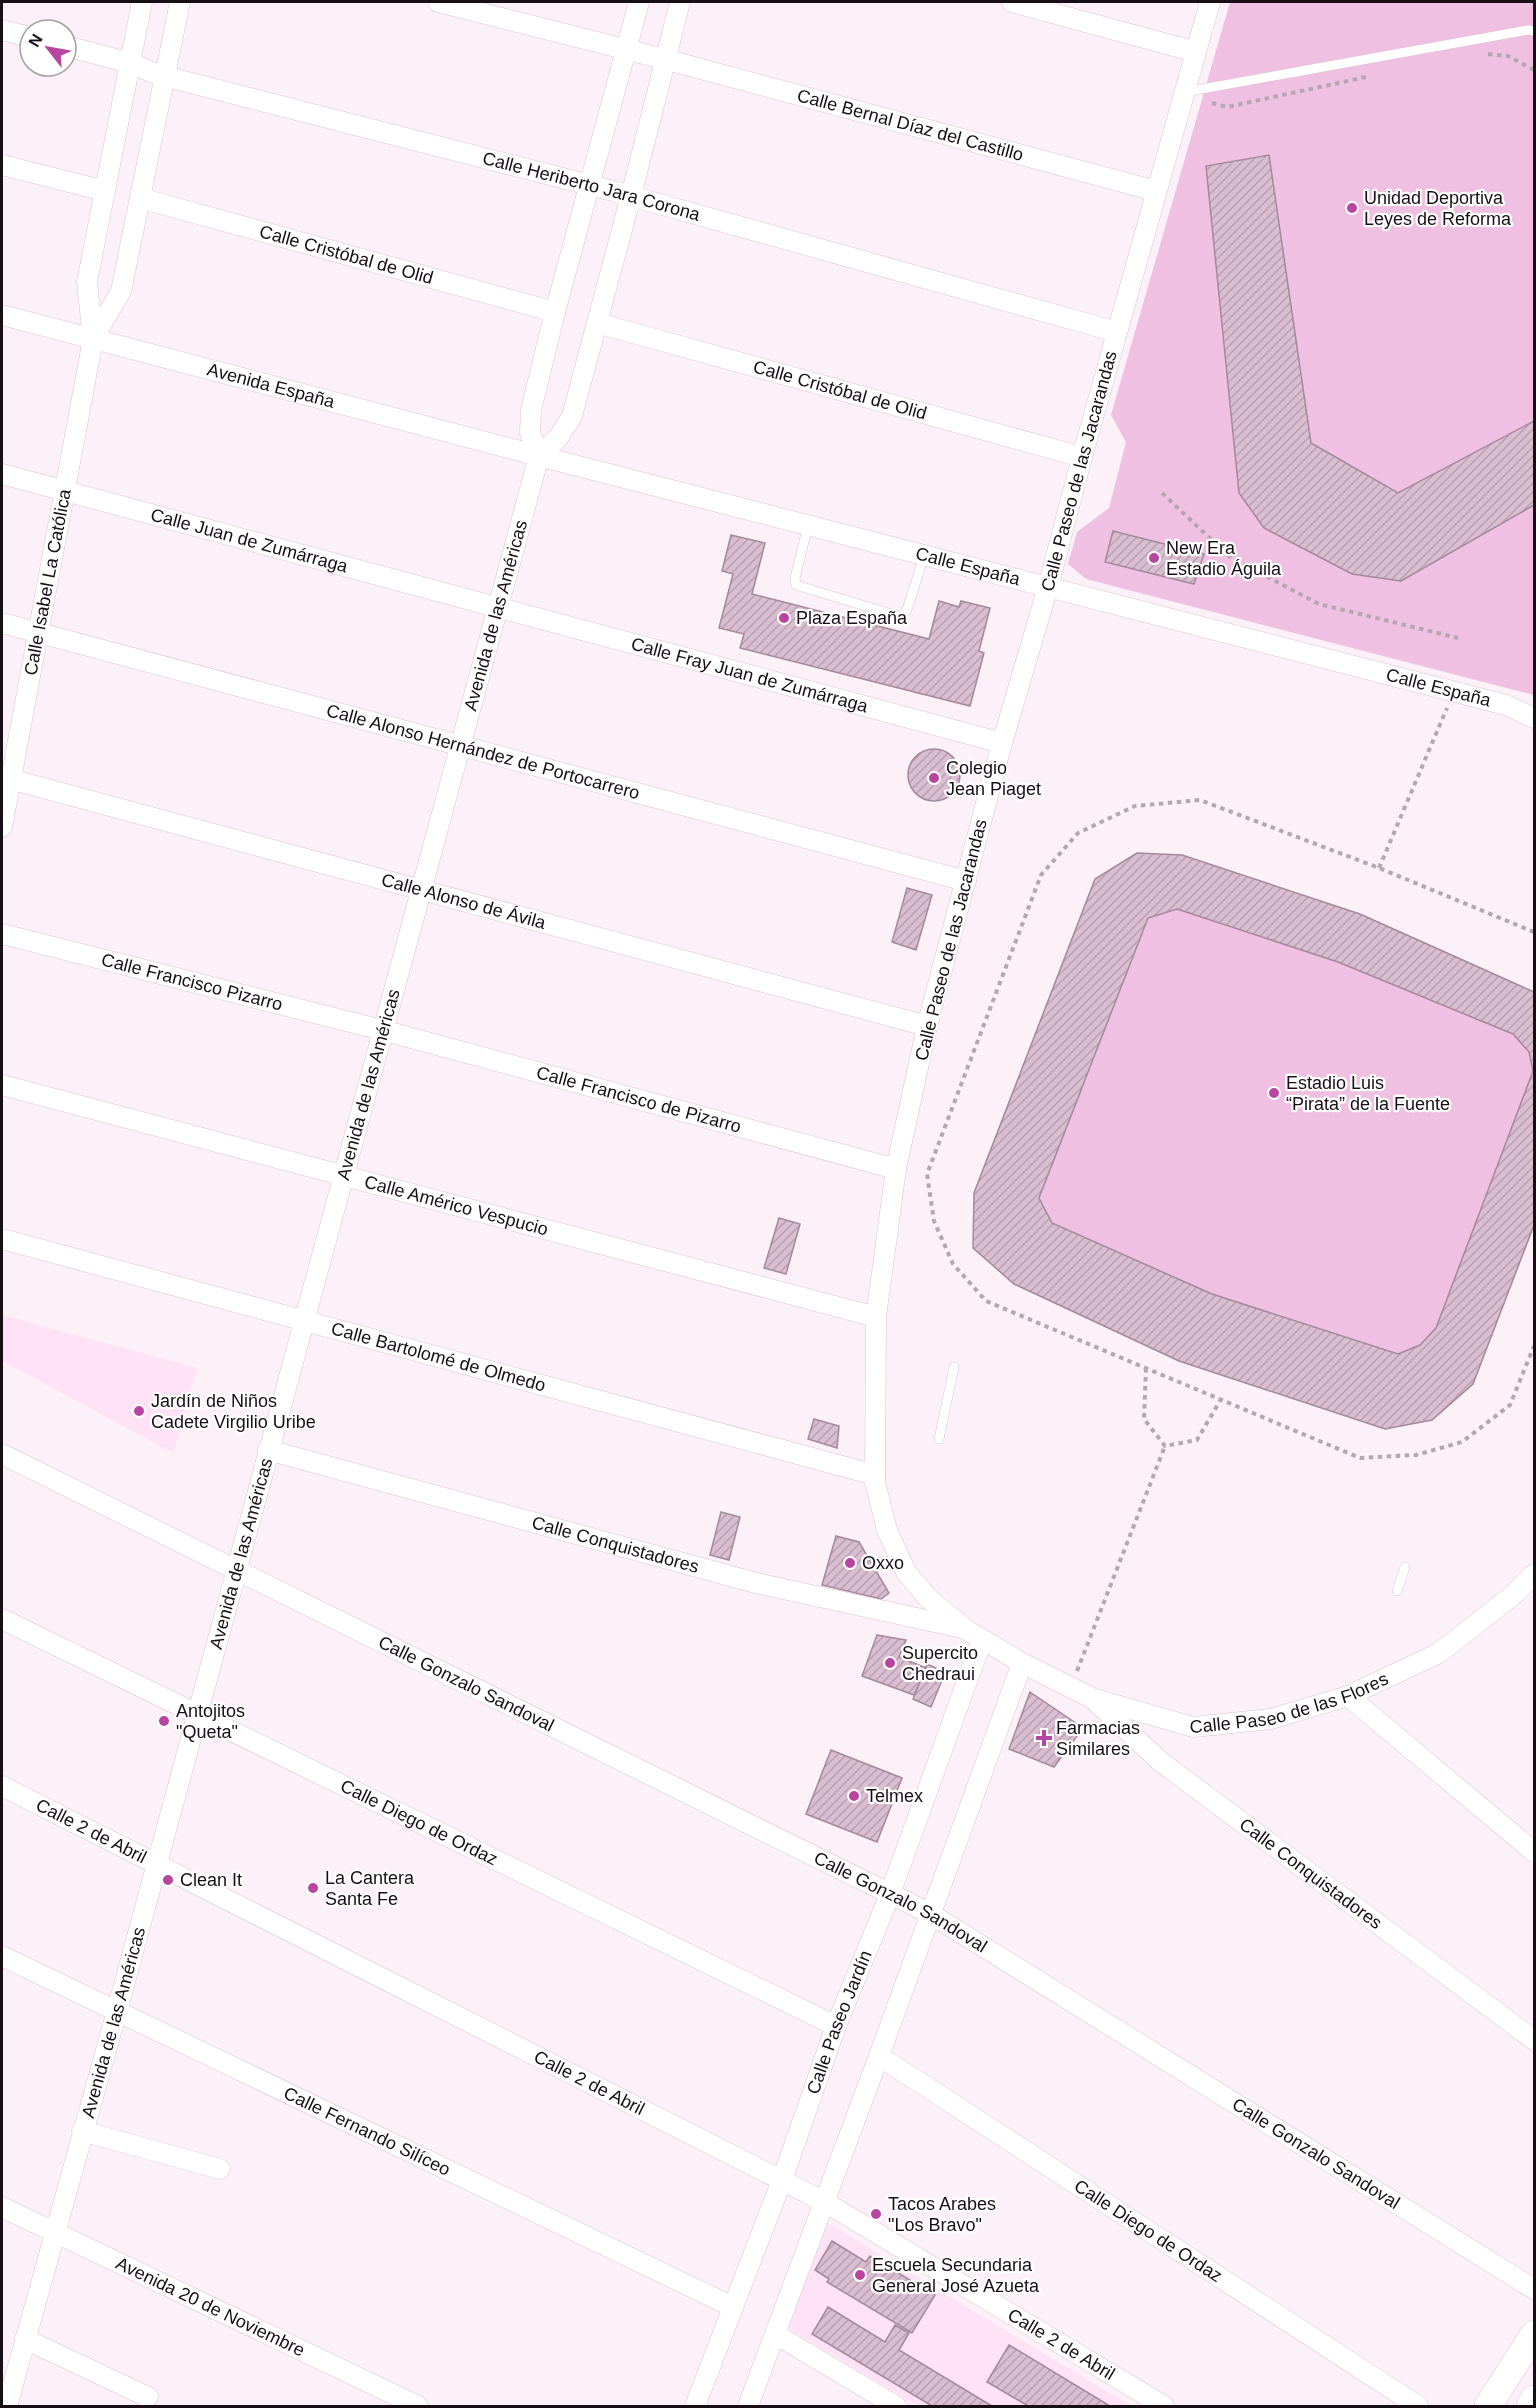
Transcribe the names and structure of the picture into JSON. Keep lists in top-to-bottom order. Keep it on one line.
{"streets":{"street":["Calle Bernal Díaz del Castillo","Calle Heriberto Jara Corona","Calle Cristóbal de Olid","Avenida España","Calle Paseo de las Jacarandas","Calle Juan de Zumárraga","Calle España","Calle Isabel La Católica","Avenida de las Américas","Calle Fray Juan de Zumárraga","Calle Alonso Hernández de Portocarrero","Calle Alonso de Ávila","Calle Francisco Pizarro","Calle Francisco de Pizarro","Calle Américo Vespucio","Calle Bartolomé de Olmedo","Calle Conquistadores","Calle Gonzalo Sandoval","Calle Paseo de las Flores","Calle Diego de Ordaz","Calle 2 de Abril","Calle Paseo Jardín","Calle Fernando Silíceo","Avenida 20 de Noviembre"]},"crossings":[["Calle Bernal Díaz del Castillo","Calle Paseo de las Jacarandas"],["Calle Bernal Díaz del Castillo","Avenida de las Américas"],["Calle Heriberto Jara Corona","Calle Paseo de las Jacarandas"],["Calle Heriberto Jara Corona","Calle Isabel La Católica"],["Calle Heriberto Jara Corona","Avenida de las Américas"],["Calle Cristóbal de Olid","Calle Paseo de las Jacarandas"],["Calle Cristóbal de Olid","Calle Isabel La Católica"],["Calle Cristóbal de Olid","Avenida de las Américas"],["Avenida España","Calle España"],["Avenida España","Calle Isabel La Católica"],["Avenida España","Avenida de las Américas"],["Calle Paseo de las Jacarandas","Calle España"],["Calle Paseo de las Jacarandas","Calle Fray Juan de Zumárraga"],["Calle Paseo de las Jacarandas","Calle Alonso Hernández de Portocarrero"],["Calle Paseo de las Jacarandas","Calle Alonso de Ávila"],["Calle Paseo de las Jacarandas","Calle Francisco de Pizarro"],["Calle Paseo de las Jacarandas","Calle Américo Vespucio"],["Calle Paseo de las Jacarandas","Calle Bartolomé de Olmedo"],["Calle Paseo de las Jacarandas","Calle Conquistadores"],["Calle Paseo de las Jacarandas","Calle Paseo de las Flores"],["Calle Paseo de las Jacarandas","Calle Paseo Jardín"],["Calle Juan de Zumárraga","Calle Isabel La Católica"],["Calle Juan de Zumárraga","Avenida de las Américas"],["Calle Juan de Zumárraga","Calle Fray Juan de Zumárraga"],["Calle España","Avenida de las Américas"],["Calle Isabel La Católica","Calle Alonso Hernández de Portocarrero"],["Calle Isabel La Católica","Calle Alonso de Ávila"],["Avenida de las Américas","Calle Fray Juan de Zumárraga"],["Avenida de las Américas","Calle Alonso Hernández de Portocarrero"],["Avenida de las Américas","Calle Alonso de Ávila"],["Avenida de las Américas","Calle Francisco Pizarro"],["Avenida de las Américas","Calle Francisco de Pizarro"],["Avenida de las Américas","Calle Américo Vespucio"],["Avenida de las Américas","Calle Bartolomé de Olmedo"],["Avenida de las Américas","Calle Conquistadores"],["Avenida de las Américas","Calle Gonzalo Sandoval"],["Avenida de las Américas","Calle Diego de Ordaz"],["Avenida de las Américas","Calle 2 de Abril"],["Avenida de las Américas","Calle Fernando Silíceo"],["Avenida de las Américas","Avenida 20 de Noviembre"],["Calle Francisco Pizarro","Calle Francisco de Pizarro"],["Calle Conquistadores","Calle Paseo de las Flores"],["Calle Gonzalo Sandoval","Calle Paseo Jardín"],["Calle Diego de Ordaz","Calle Paseo Jardín"],["Calle 2 de Abril","Calle Paseo Jardín"],["Calle Paseo Jardín","Calle Fernando Silíceo"]],"places":{"other":["Unidad Deportiva Leyes de Reforma","New Era Estadio Águila","Plaza España","Colegio Jean Piaget","Estadio Luis “Pirata” de la Fuente","Jardín de Niños Cadete Virgilio Uribe","Oxxo","Supercito Chedraui","Antojitos \"Queta\"","Telmex","Clean It","La Cantera Santa Fe","Tacos Arabes \"Los Bravo\"","Escuela Secundaria General José Azueta"],"health":["Farmacias Similares"]},"north":"top left"}
